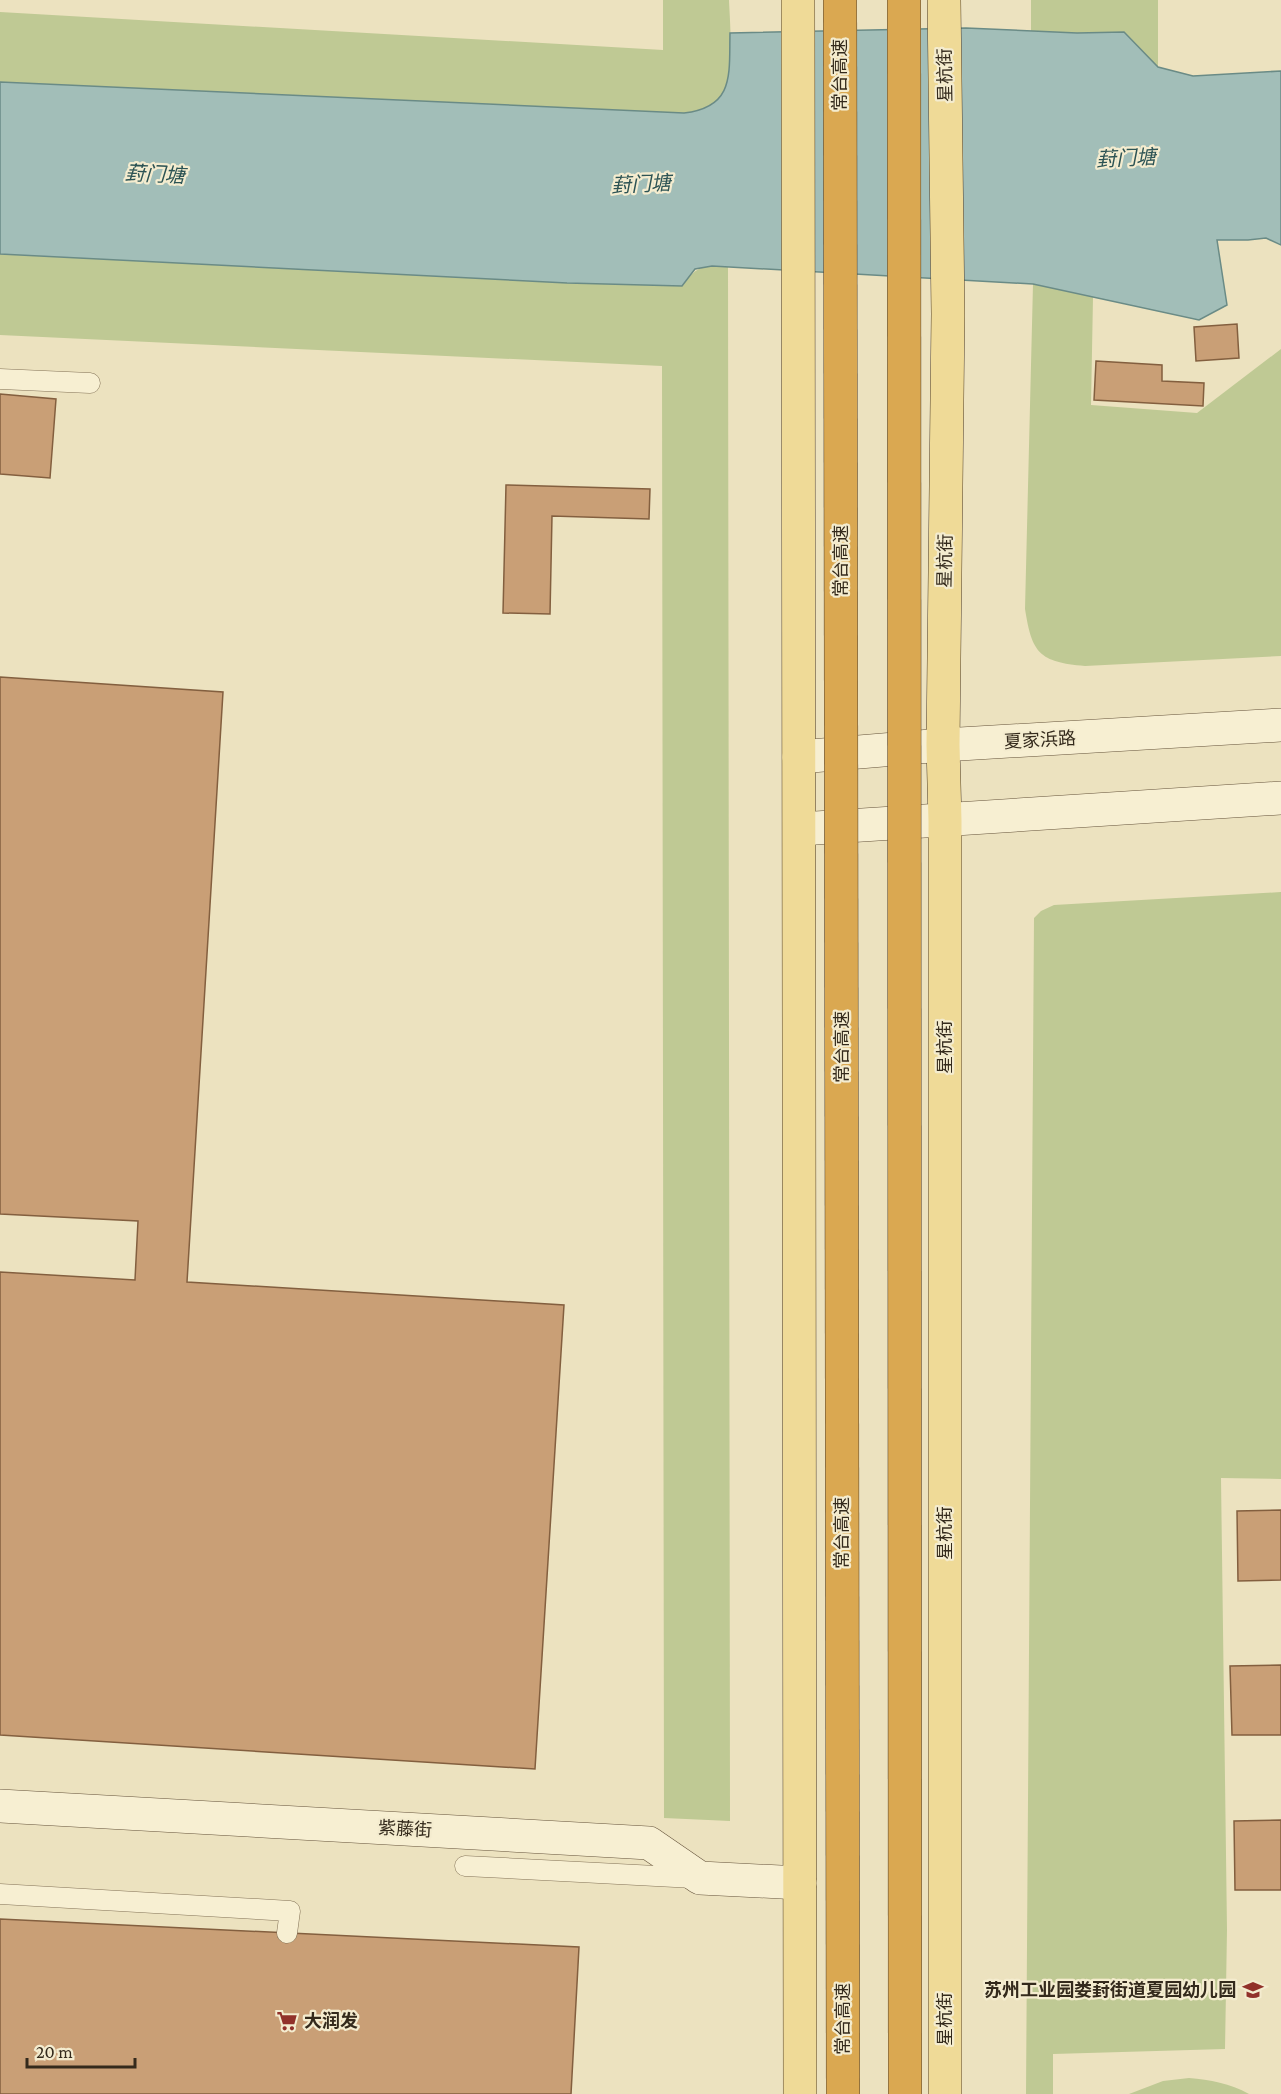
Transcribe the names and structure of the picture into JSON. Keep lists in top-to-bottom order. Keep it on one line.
{"streets":{"highway":["常台高速"],"main road":["星杭街","夏家浜路","紫藤街"]},"crossings":[["星杭街","夏家浜路"]],"water":["葑门塘"],"places":{"school or university":["苏州工业园娄葑街道夏园幼儿园"],"supermarket":["大润发"]},"scale_bar":"20 m"}
